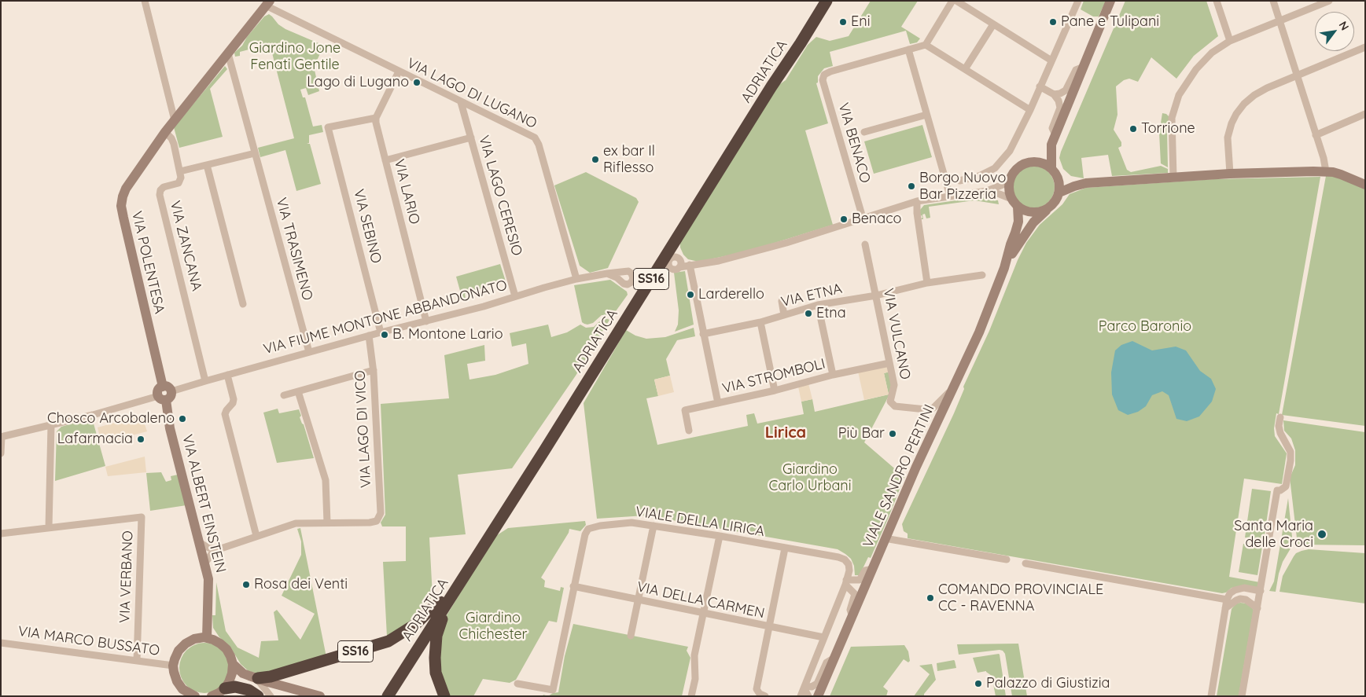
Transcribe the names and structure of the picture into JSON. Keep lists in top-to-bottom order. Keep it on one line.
{"streets":{"highway":["ADRIATICA","SS16"],"street":["VIA LAGO DI LUGANO","VIA BENACO","VIA LARIO","VIA LAGO CERESIO","VIA SEBINO","VIA ZANCANA","VIA TRASIMENO","VIA POLENTESA","VIA ETNA","VIA FIUME MONTONE ABBANDONATO","VIA VULCANO","VIA STROMBOLI","VIA LAGO DI VICO","VIALE SANDRO PERTINI","VIA ALBERT EINSTEIN","VIALE DELLA LIRICA","VIA VERBANO","VIA DELLA CARMEN","VIA MARCO BUSSATO"]},"crossings":[["ADRIATICA","SS16"],["VIA LAGO DI LUGANO","VIA LAGO CERESIO"],["VIA LAGO DI LUGANO","VIA POLENTESA"],["VIA LAGO DI LUGANO","VIA FIUME MONTONE ABBANDONATO"],["VIA LARIO","VIA SEBINO"],["VIA LARIO","VIA FIUME MONTONE ABBANDONATO"],["VIA LAGO CERESIO","VIA FIUME MONTONE ABBANDONATO"],["VIA SEBINO","VIA FIUME MONTONE ABBANDONATO"],["VIA ZANCANA","VIA FIUME MONTONE ABBANDONATO"],["VIA TRASIMENO","VIA POLENTESA"],["VIA TRASIMENO","VIA FIUME MONTONE ABBANDONATO"],["VIA POLENTESA","VIA FIUME MONTONE ABBANDONATO"],["VIA POLENTESA","VIA ALBERT EINSTEIN"],["VIA ETNA","VIA VULCANO"],["VIA FIUME MONTONE ABBANDONATO","VIA LAGO DI VICO"],["VIA FIUME MONTONE ABBANDONATO","VIA ALBERT EINSTEIN"],["VIA VULCANO","VIA STROMBOLI"],["VIA VULCANO","VIALE SANDRO PERTINI"],["VIALE DELLA LIRICA","VIA DELLA CARMEN"],["VIA VERBANO","VIA MARCO BUSSATO"]],"districts":["Lirica"],"parks":["Giardino Jone Fenati Gentile","Parco Baronio","Giardino Carlo Urbani","Giardino Chichester"],"places":["Eni","Pane e Tulipani","Lago di Lugano","Torrione","ex bar Il Riflesso","Borgo Nuovo Bar Pizzeria","Benaco","Larderello","Etna","B. Montone Lario","Chosco Arcobaleno","Più Bar","Lafarmacia","Santa Maria delle Croci","Rosa dei Venti","COMANDO PROVINCIALE CC - RAVENNA","Palazzo di Giustizia"],"north":"top right"}
